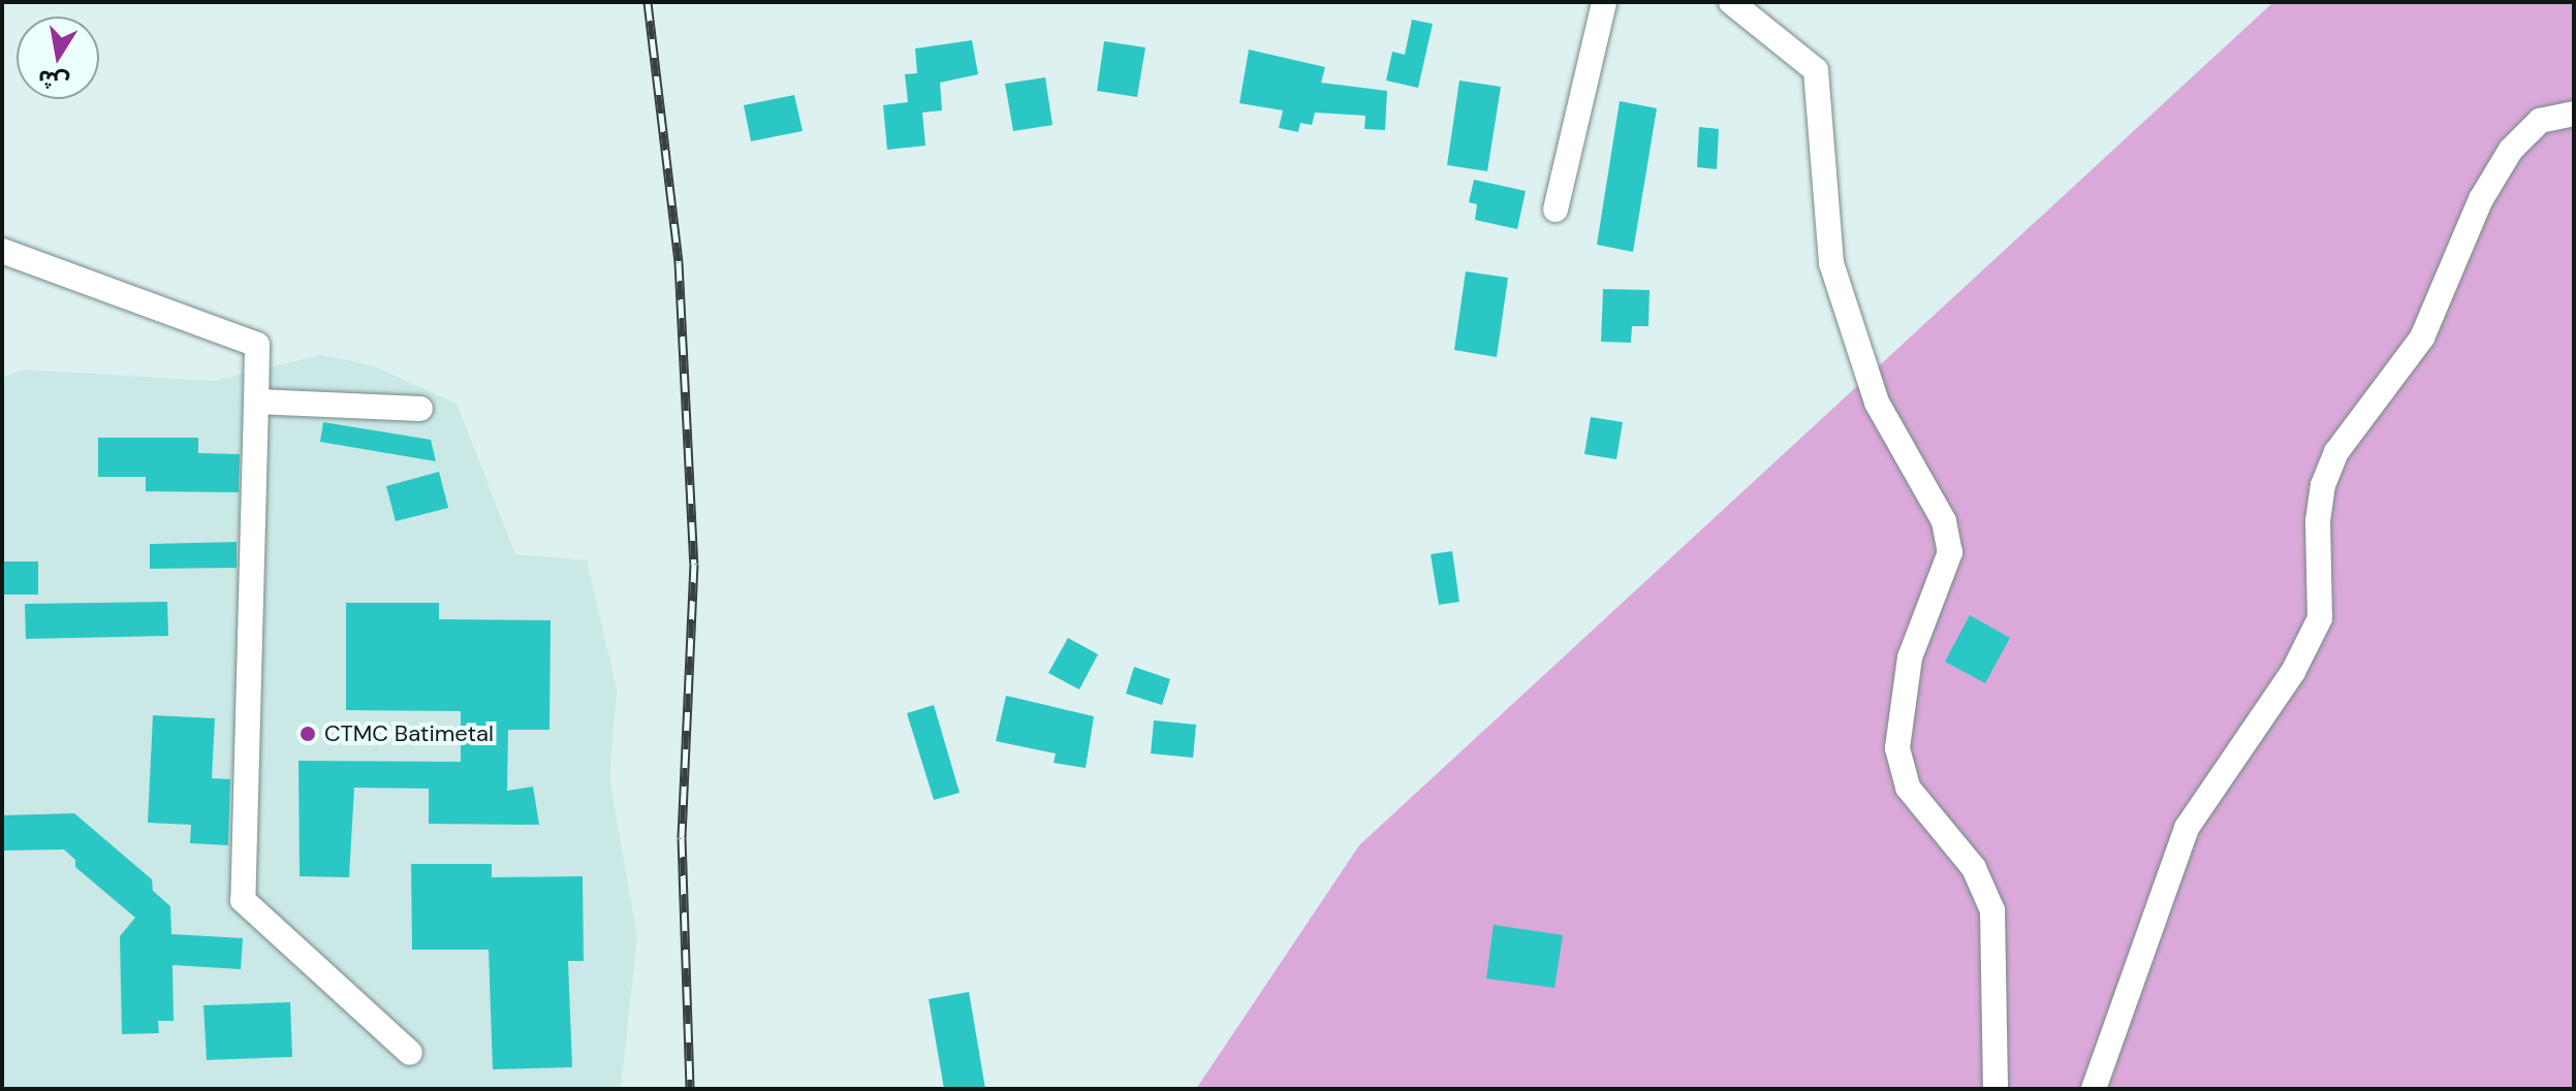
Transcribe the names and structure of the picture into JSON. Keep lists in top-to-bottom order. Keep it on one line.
{"places":["CTMC Batimetal"],"north":"bottom"}
